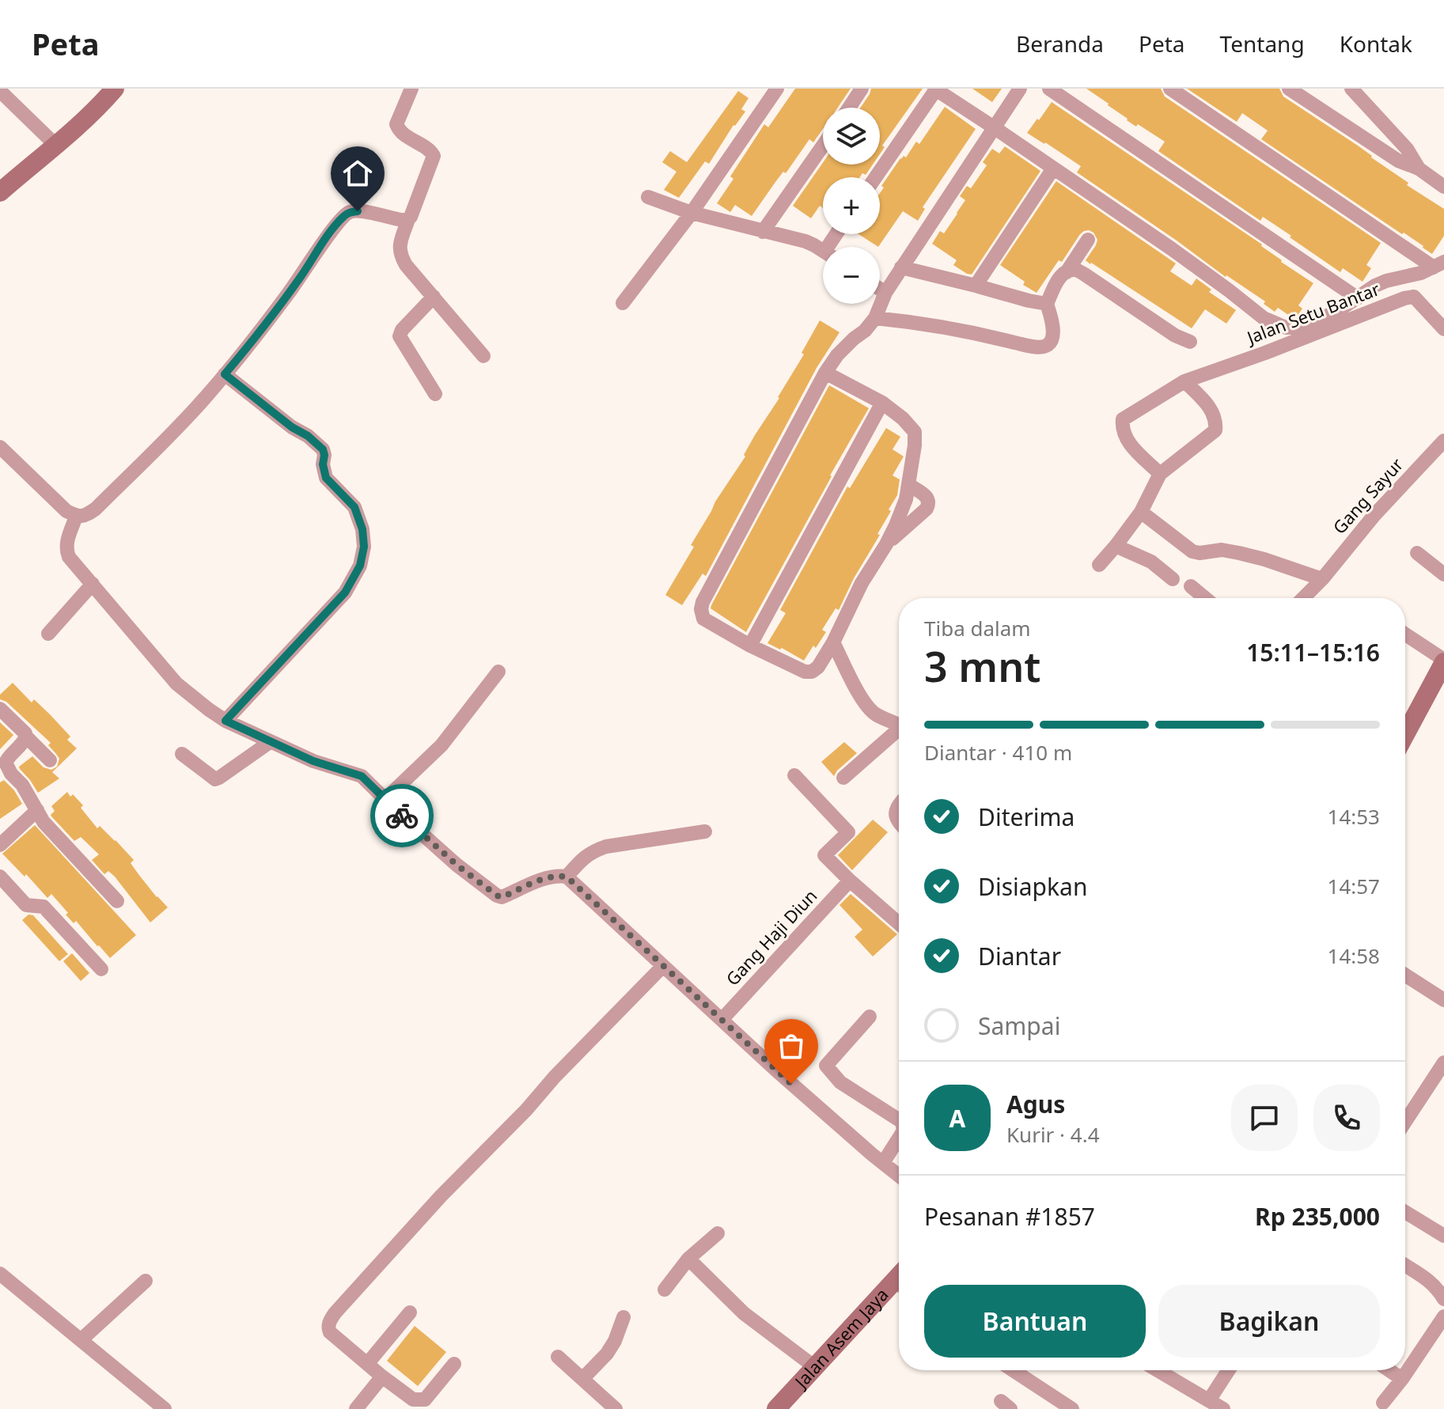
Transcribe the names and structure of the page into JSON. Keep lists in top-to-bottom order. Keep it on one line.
{"streets":{"main road":["Jalan Asem Jaya"],"street":["Jalan Setu Bantar","Gang Sayur","Gang Haji Diun"]},"page":{"header":"Peta","nav":["Beranda","Peta","Tentang","Kontak"],"map_buttons":["+","−"],"heading":["3 mnt","Tiba dalam","15:11–15:16"],"panel":["Agus","Kurir · 4.4","Pesanan #1857","Rp 235,000"],"bar":"Diantar · 410 m","list":[["Diterima","14:53"],["Disiapkan","14:57"],["Diantar","14:58"],"Sampai"],"round":"A","buttons":["Bantuan","Bagikan"]}}
